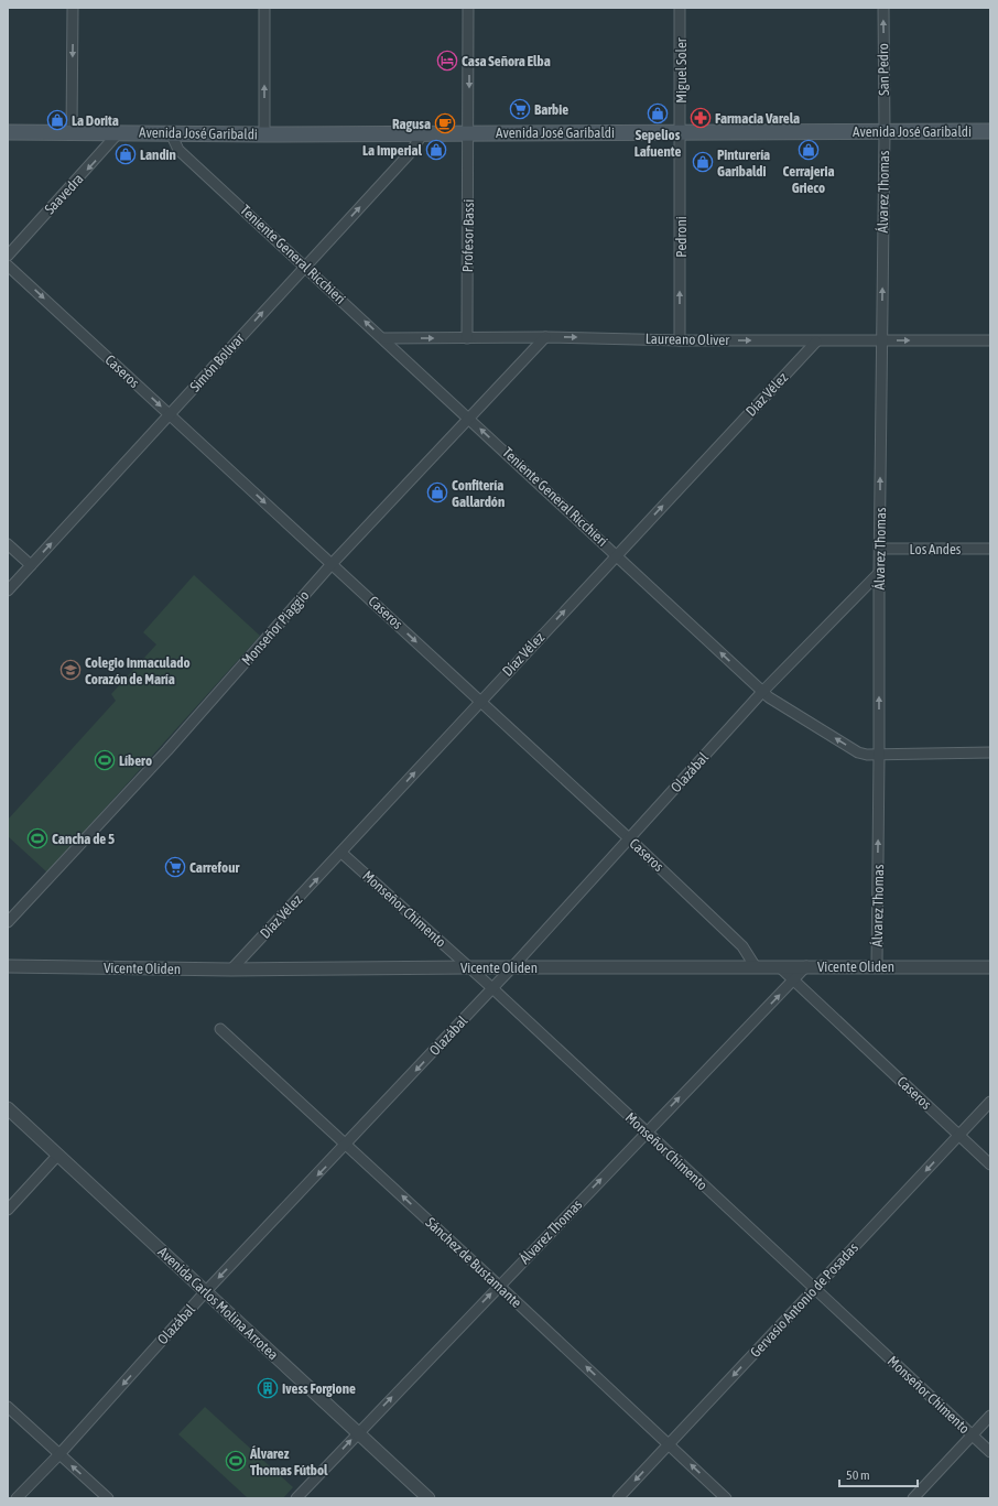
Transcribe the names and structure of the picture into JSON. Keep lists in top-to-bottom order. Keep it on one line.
{"streets":{"main road":["Avenida José Garibaldi"],"street":["San Pedro","Miguel Soler","Álvarez Thomas","Saavedra","Profesor Bassi","Pedroni","Teniente General Ricchieri","Laureano Oliver","Simón Bolívar","Caseros","Díaz Vélez","Los Andes","Monseñor Piaggio","Olazábal","Monseñor Chimento","Vicente Oliden","Sánchez de Bustamante","Gervasio Antonio de Posadas","Avenida Carlos Molina Arrotea"]},"crossings":[["San Pedro","Avenida José Garibaldi"],["San Pedro","Álvarez Thomas"],["Miguel Soler","Avenida José Garibaldi"],["Miguel Soler","Pedroni"],["Avenida José Garibaldi","Álvarez Thomas"],["Avenida José Garibaldi","Saavedra"],["Avenida José Garibaldi","Profesor Bassi"],["Avenida José Garibaldi","Pedroni"],["Avenida José Garibaldi","Teniente General Ricchieri"],["Avenida José Garibaldi","Simón Bolívar"],["Álvarez Thomas","Teniente General Ricchieri"],["Álvarez Thomas","Laureano Oliver"],["Álvarez Thomas","Caseros"],["Álvarez Thomas","Los Andes"],["Álvarez Thomas","Olazábal"],["Álvarez Thomas","Monseñor Chimento"],["Álvarez Thomas","Vicente Oliden"],["Álvarez Thomas","Sánchez de Bustamante"],["Álvarez Thomas","Avenida Carlos Molina Arrotea"],["Profesor Bassi","Laureano Oliver"],["Pedroni","Laureano Oliver"],["Teniente General Ricchieri","Laureano Oliver"],["Teniente General Ricchieri","Simón Bolívar"],["Teniente General Ricchieri","Díaz Vélez"],["Teniente General Ricchieri","Monseñor Piaggio"],["Teniente General Ricchieri","Olazábal"],["Laureano Oliver","Díaz Vélez"],["Laureano Oliver","Monseñor Piaggio"],["Simón Bolívar","Caseros"],["Caseros","Díaz Vélez"],["Caseros","Monseñor Piaggio"],["Caseros","Olazábal"],["Caseros","Vicente Oliden"],["Caseros","Gervasio Antonio de Posadas"],["Díaz Vélez","Monseñor Chimento"],["Díaz Vélez","Vicente Oliden"],["Olazábal","Monseñor Chimento"],["Olazábal","Vicente Oliden"],["Olazábal","Sánchez de Bustamante"],["Olazábal","Avenida Carlos Molina Arrotea"],["Monseñor Chimento","Vicente Oliden"],["Monseñor Chimento","Gervasio Antonio de Posadas"],["Sánchez de Bustamante","Gervasio Antonio de Posadas"]],"one_way":["San Pedro","Álvarez Thomas","Saavedra","Profesor Bassi","Pedroni","Teniente General Ricchieri","Laureano Oliver","Simón Bolívar","Caseros","Díaz Vélez","Olazábal","Sánchez de Bustamante","Gervasio Antonio de Posadas"],"places":{"hotel":["Casa Señora Elba"],"supermarket":["Barbie","Carrefour"],"shop":["Sepelios Lafuente","La Dorita","La Imperial","Cerrajeria Grieco","Landin","Pinturería Garibaldi","Confitería Gallardón"],"pharmacy":["Farmacia Varela"],"cafe":["Ragusa"],"school or university":["Colegio Inmaculado Corazón de María"],"sports":["Líbero","Cancha de 5","Álvarez Thomas Fútbol"],"building":["Ivess Forgione"]},"scale_bar":"50 m"}
